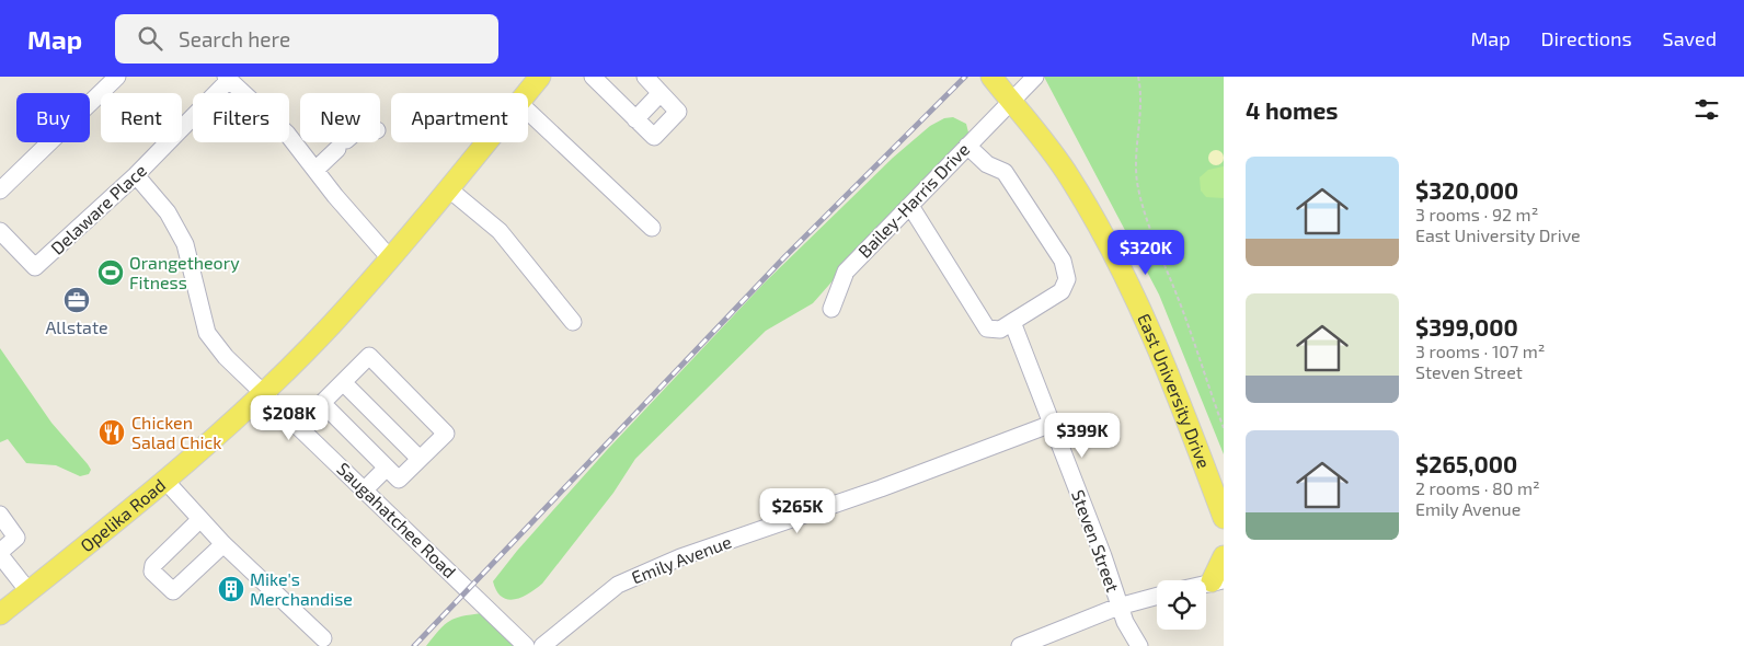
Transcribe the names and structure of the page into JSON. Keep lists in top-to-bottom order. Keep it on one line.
{"streets":{"main road":["East University Drive","Opelika Road"],"street":["Bailey-Harris Drive","Delaware Place","Saugahatchee Road","Steven Street","Emily Avenue"]},"crossings":[["Bailey-Harris Drive","East University Drive"],["Delaware Place","Saugahatchee Road"],["Opelika Road","Saugahatchee Road"],["Steven Street","Emily Avenue"]],"places":{"sports":["Orangetheory Fitness"],"office":["Allstate"],"restaurant":["Chicken Salad Chick"],"building":["Mike's Merchandise"]},"page":{"header":"Map","search":"Search here","nav":["Map","Directions","Saved"],"heading":"4 homes","chip":["Buy","Rent","Filters","New","Apartment"],"list":[{"name":"$320,000","note":"3 rooms · 92 m² · East University Drive"},{"name":"$399,000","note":"3 rooms · 107 m² · Steven Street"},{"name":"$265,000","note":"2 rooms · 80 m² · Emily Avenue"}],"price":["$320K","$208K","$399K","$265K"]}}
